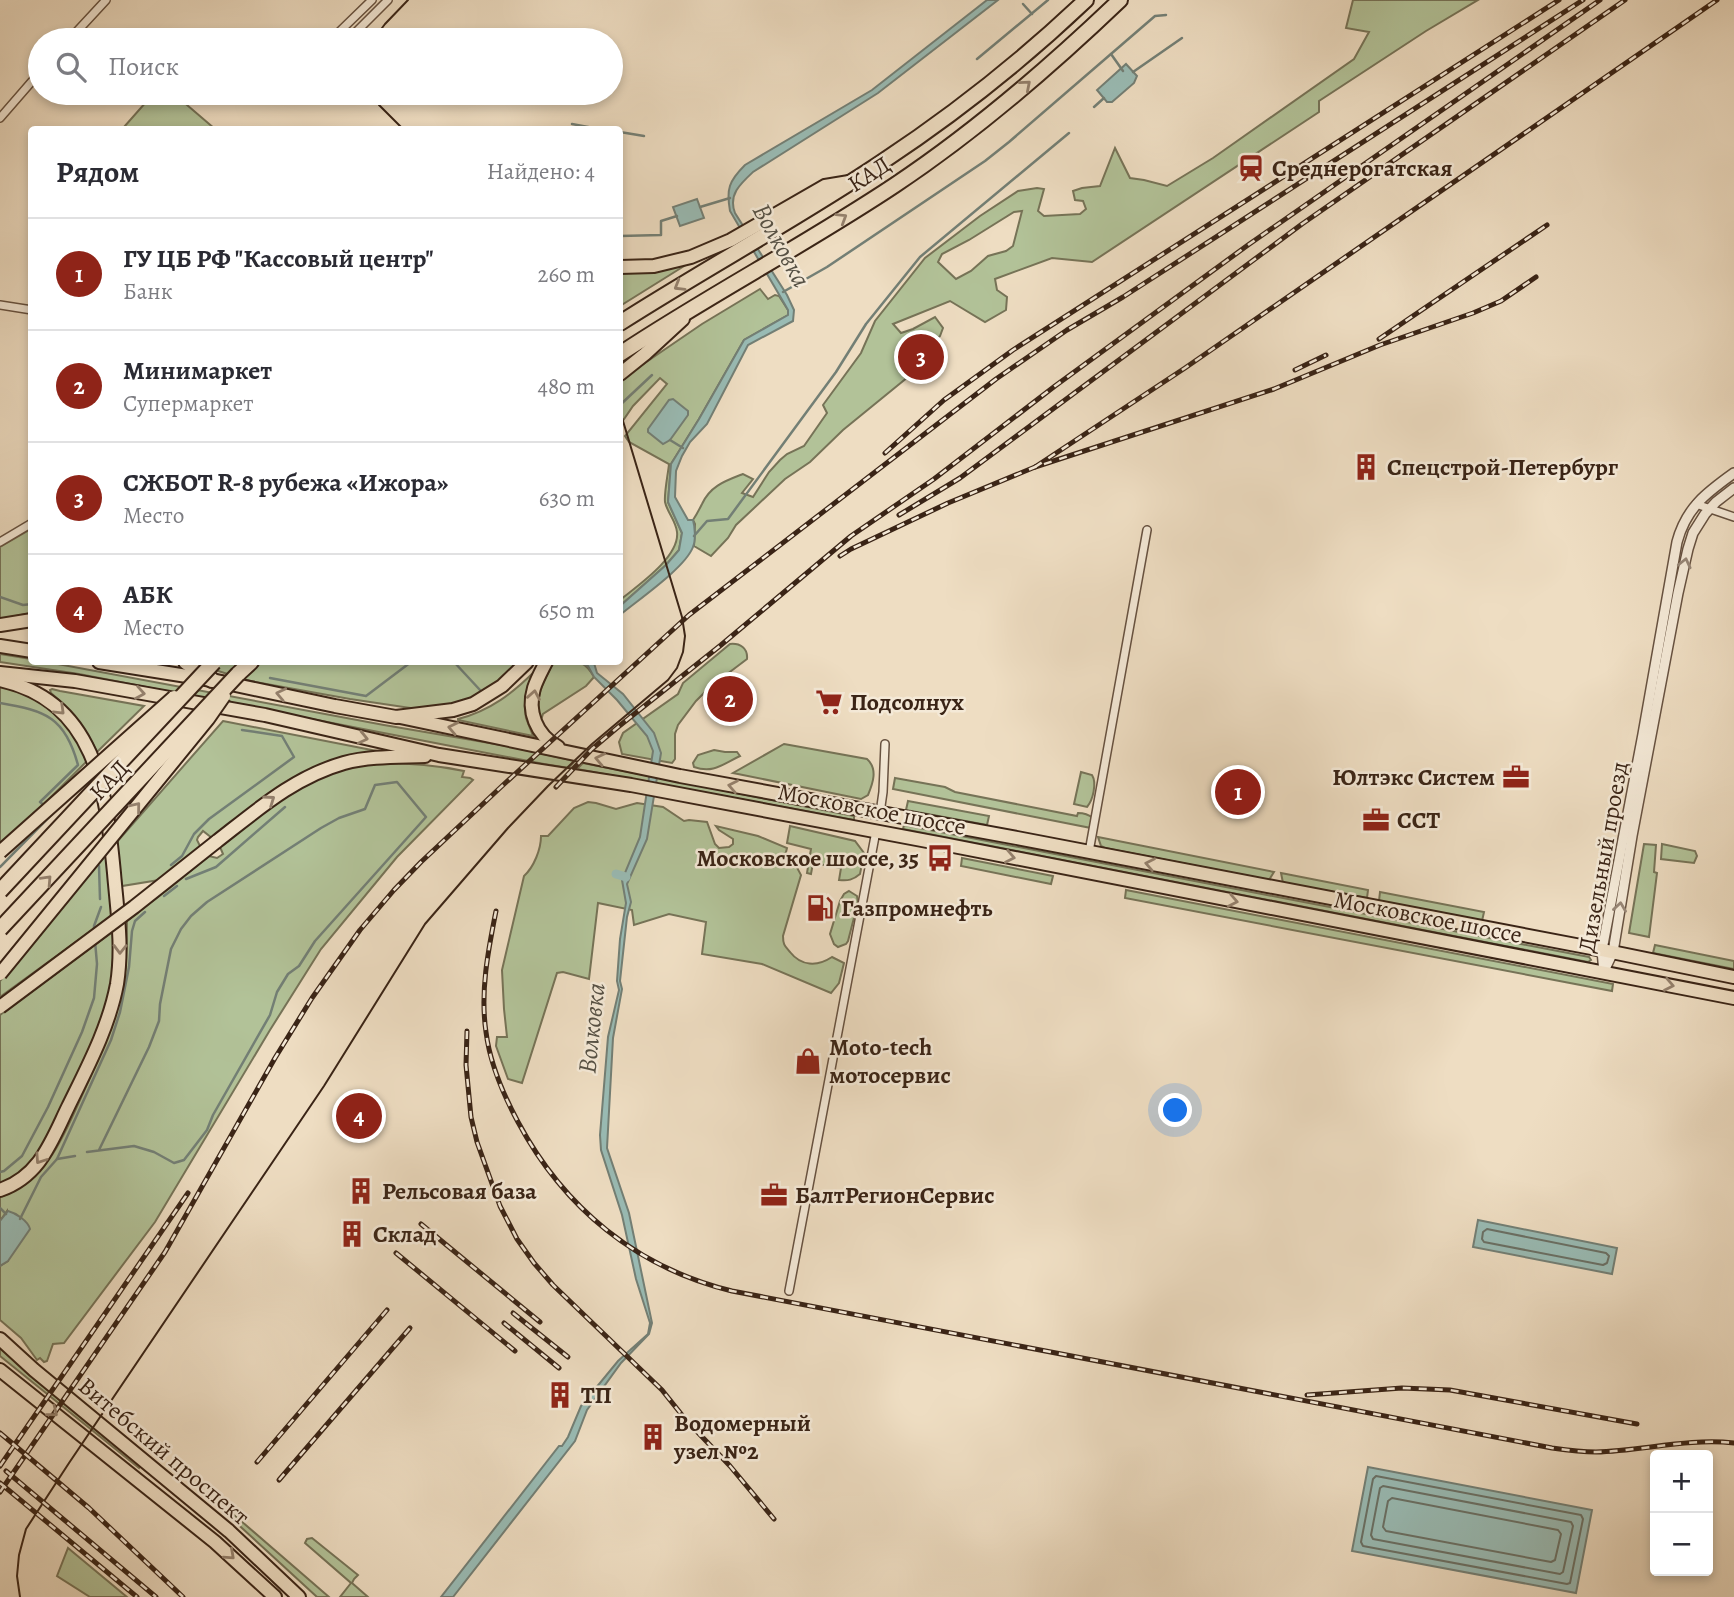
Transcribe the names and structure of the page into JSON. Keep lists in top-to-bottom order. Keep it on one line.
{"streets":{"highway":["КАД"],"main road":["Московское шоссе","Витебский проспект"],"street":["Дизельный проезд"]},"crossings":[["Московское шоссе","Дизельный проезд"]],"water":["Волковка"],"places":{"station":["Среднерогатская"],"building":["Спецстрой-Петербург","Рельсовая база","Склад","ТП","Водомерный узел №2"],"supermarket":["Подсолнух"],"office":["Юлтэкс Систем","ССТ","БалтРегионСервис"],"bus stop":["Московское шоссе, 35"],"fuel station":["Газпромнефть"],"shop":["Moto-tech мотосервис"]},"page":{"search":"Поиск","heading":["Рядом","Найдено: 4"],"list":[{"mark":"1","name":"ГУ ЦБ РФ \"Кассовый центр\"","note":"Банк","value":"260 m"},{"mark":"2","name":"Минимаркет","note":"Супермаркет","value":"480 m"},{"mark":"3","name":"СЖБОТ R-8 рубежа «Ижора»","note":"Место","value":"630 m"},{"mark":"4","name":"АБК","note":"Место","value":"650 m"}],"pins":["3","2","1","4"],"map_buttons":["+","−"]}}
